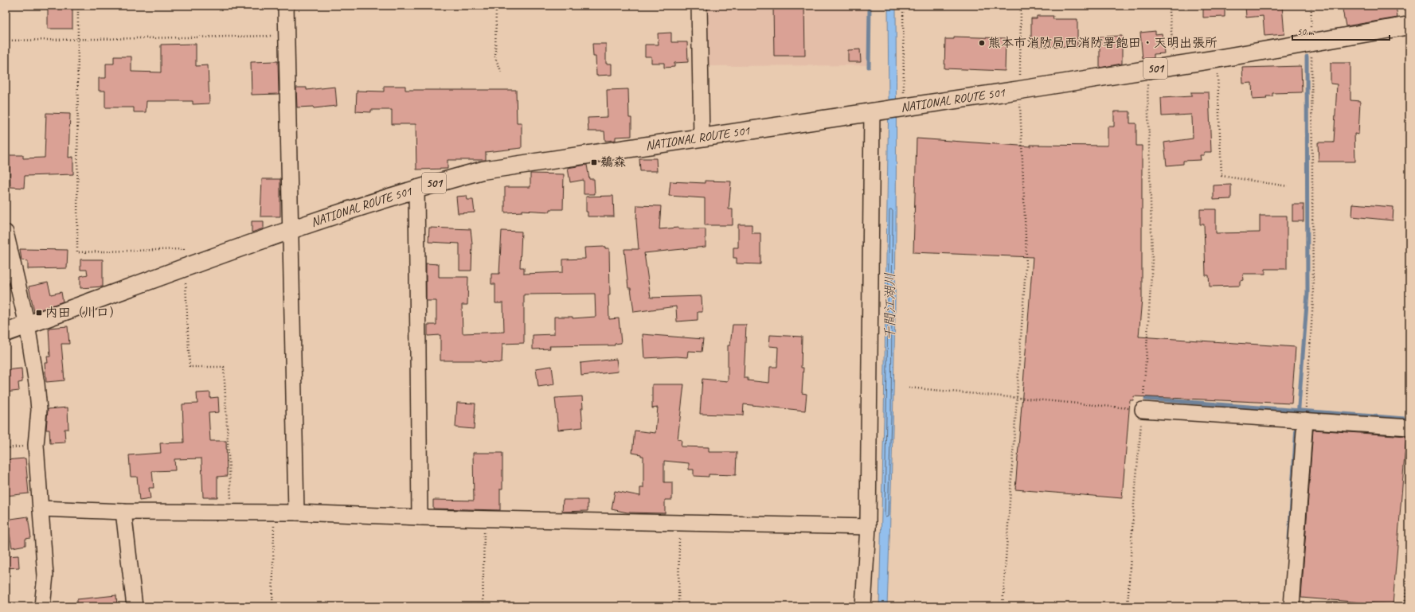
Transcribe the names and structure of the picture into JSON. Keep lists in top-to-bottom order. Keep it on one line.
{"streets":{"highway":["501","NATIONAL ROUTE 501"]},"water":["千間江湖川"],"places":{"other":["熊本市消防局西消防署飽田・天明出張所"],"transit":["鵜森","内田（川口）"]},"scale_bar":"50 m"}
